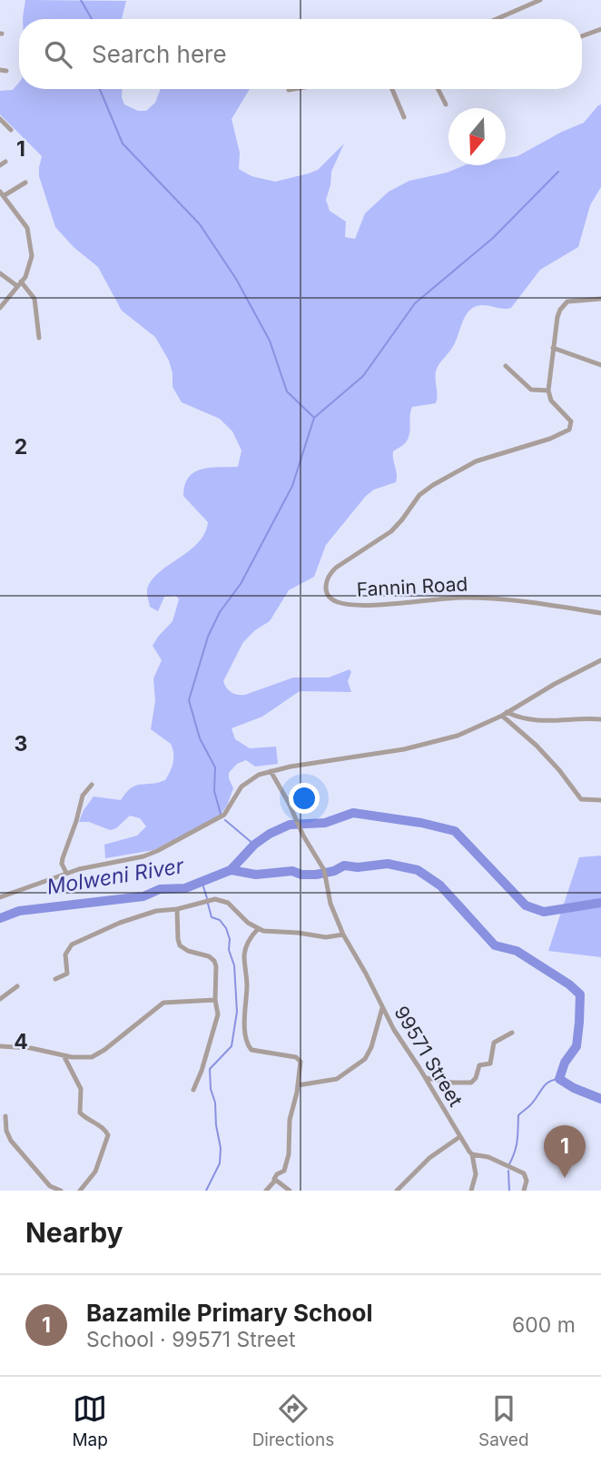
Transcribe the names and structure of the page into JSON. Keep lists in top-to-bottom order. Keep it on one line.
{"streets":{"street":["Fannin Road","99571 Street"]},"water":["Molweni River"],"north":"bottom","page":{"search":"Search here","pins":"1","heading":"Nearby","list":[{"mark":"1","name":"Bazamile Primary School","note":"School · 99571 Street","value":"600 m"}],"nav":["Map","Directions","Saved"]},"grid":{"rows":["1","2","3","4"]}}
